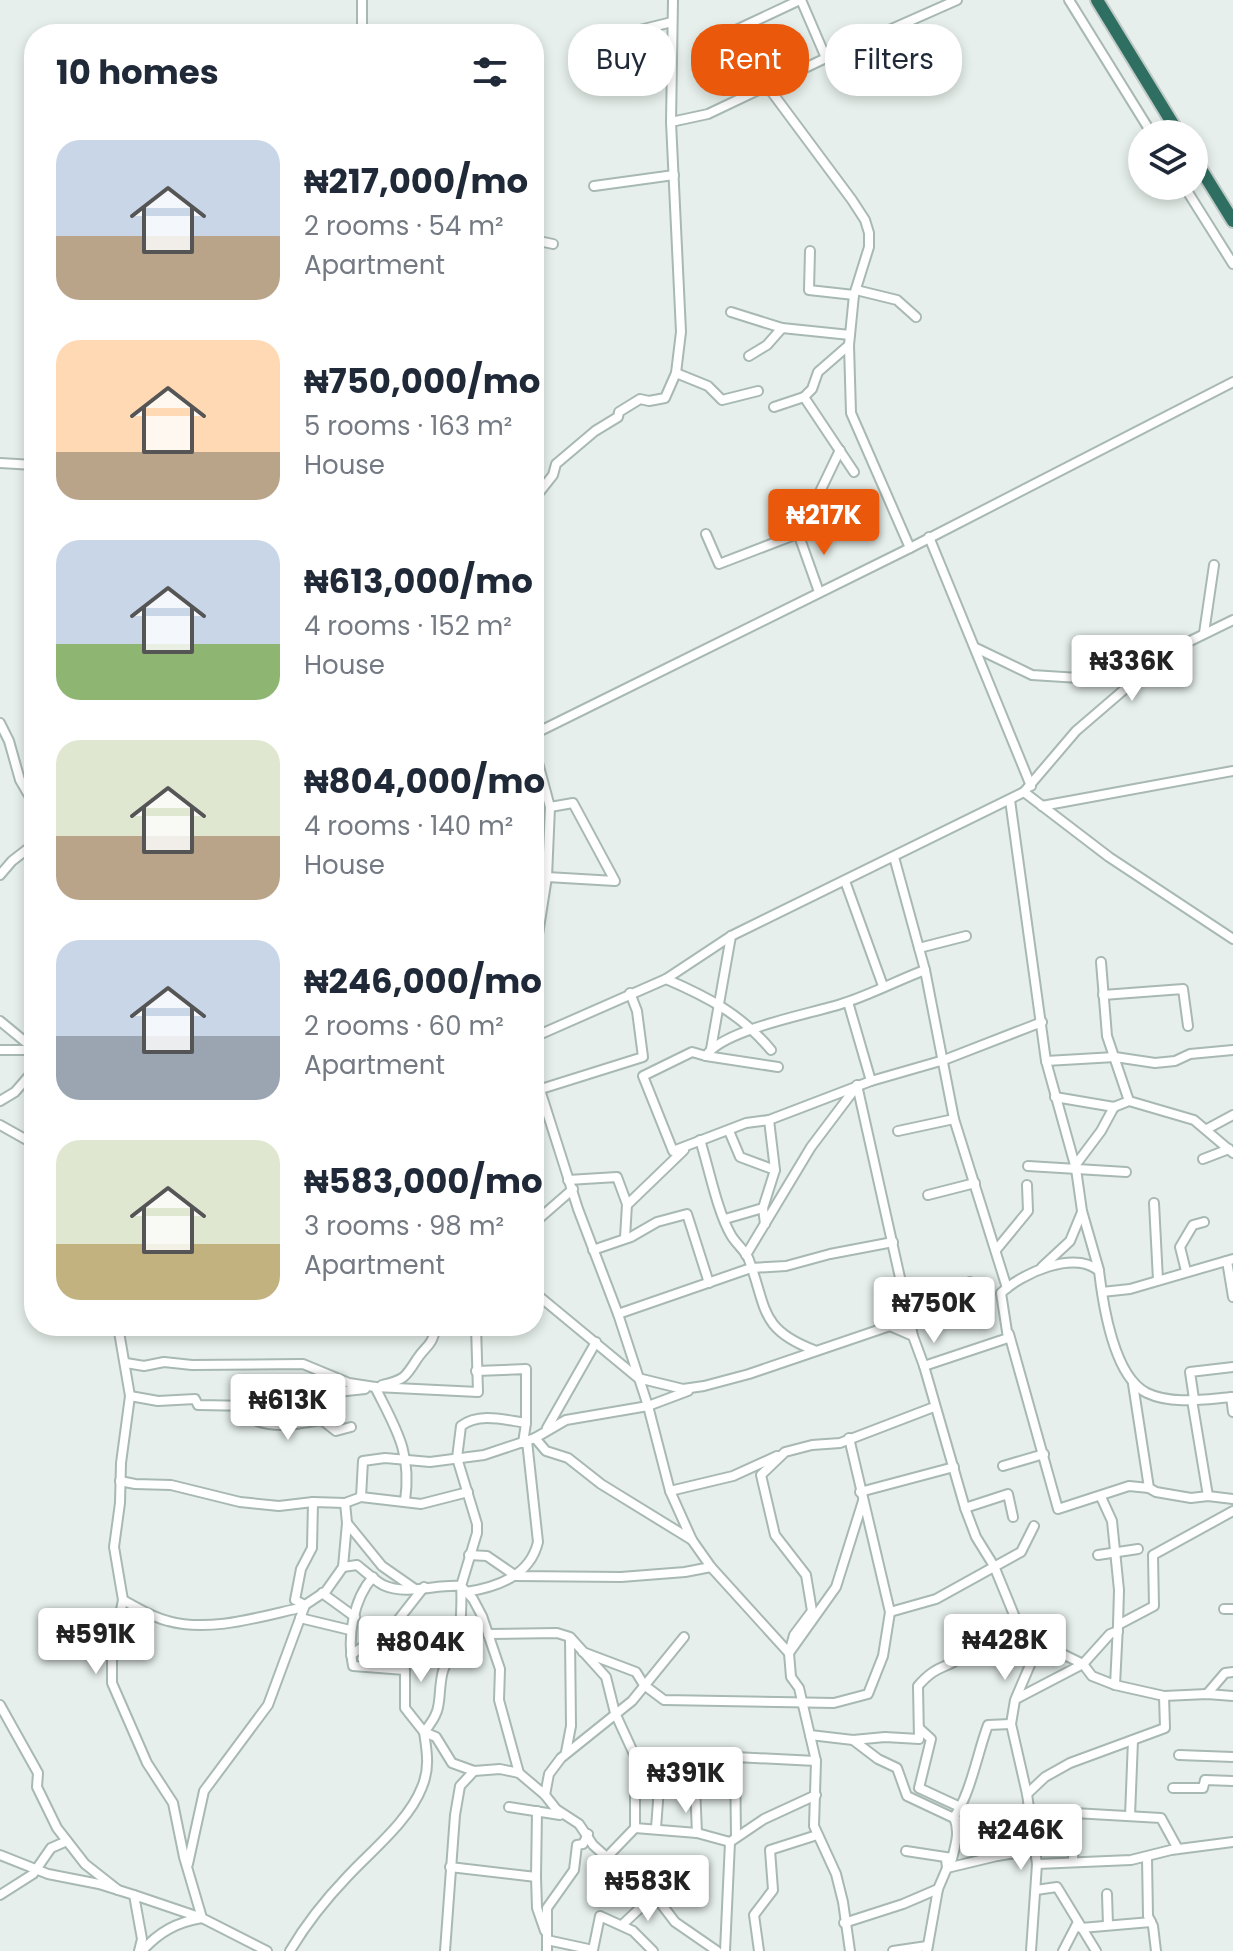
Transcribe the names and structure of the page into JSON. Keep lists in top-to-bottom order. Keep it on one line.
{"page":{"chip":["Buy","Rent","Filters"],"heading":"10 homes","list":[{"name":"₦217,000/mo","note":"2 rooms · 54 m² · Apartment"},{"name":"₦750,000/mo","note":"5 rooms · 163 m² · House"},{"name":"₦613,000/mo","note":"4 rooms · 152 m² · House"},{"name":"₦804,000/mo","note":"4 rooms · 140 m² · House"},{"name":"₦246,000/mo","note":"2 rooms · 60 m² · Apartment"},{"name":"₦583,000/mo","note":"3 rooms · 98 m² · Apartment"}],"price":["₦217K","₦336K","₦750K","₦613K","₦591K","₦428K","₦804K","₦391K","₦246K","₦583K"]}}
